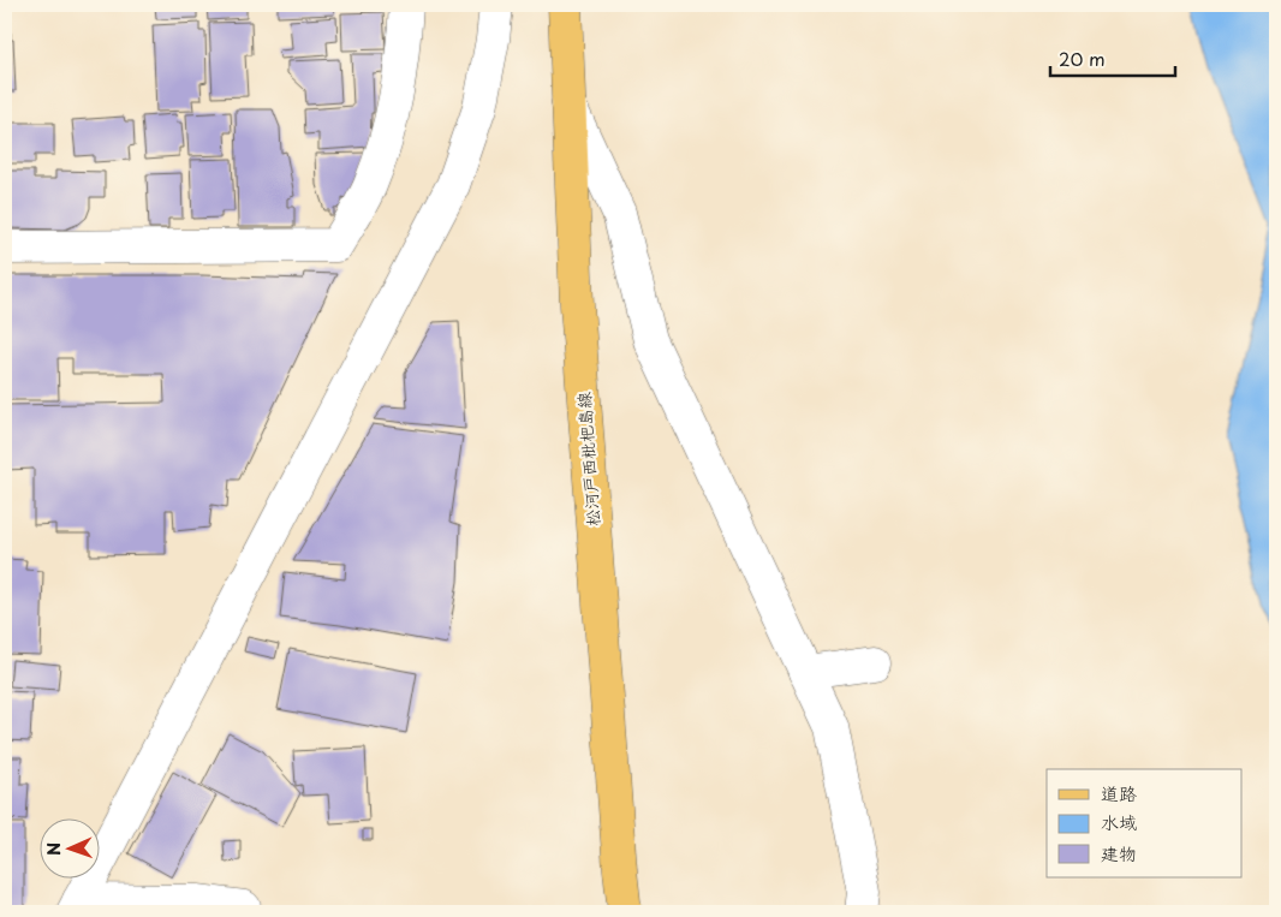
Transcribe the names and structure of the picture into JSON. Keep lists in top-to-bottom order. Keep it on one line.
{"streets":{"main road":["松河戸西枇杷島線"]},"legend":["道路","水域","建物"],"scale_bar":"20 m","north":"left"}
